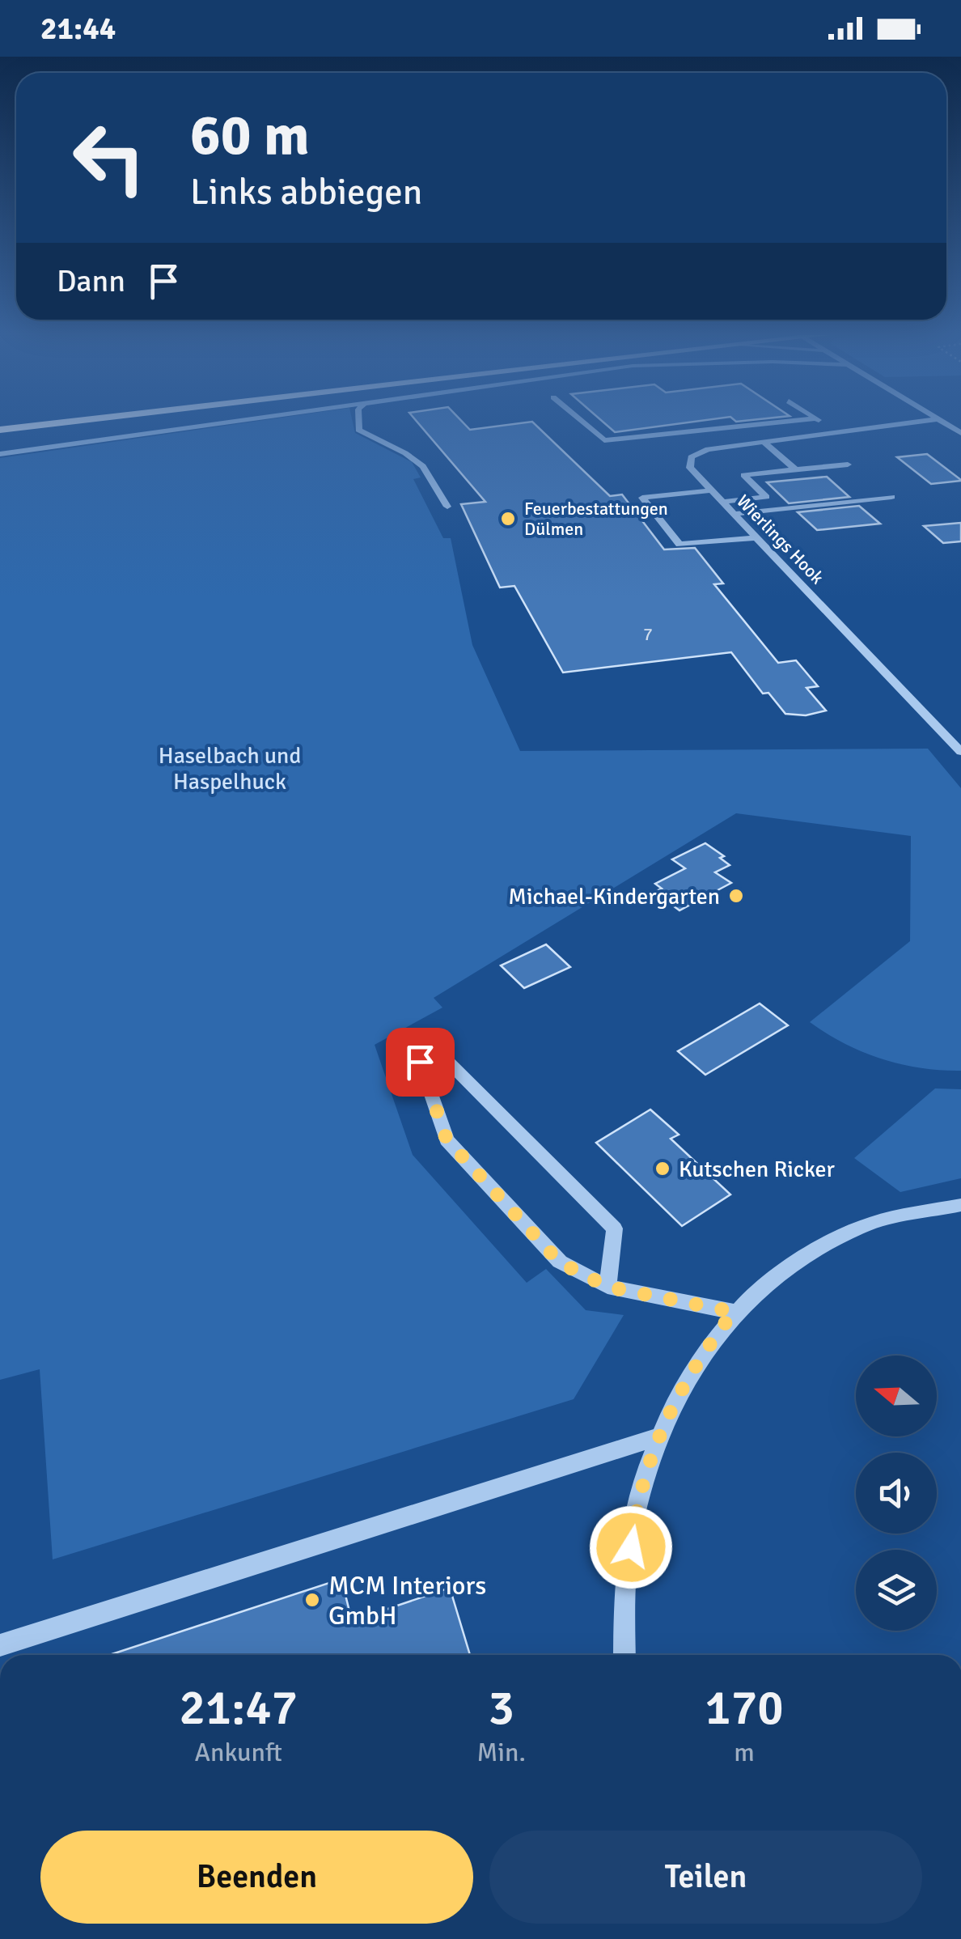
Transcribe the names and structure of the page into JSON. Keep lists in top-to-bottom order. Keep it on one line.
{"streets":{"street":["Wierlings Hook"]},"parks":["Haselbach und Haspelhuck"],"places":["Feuerbestattungen Dülmen","Michael-Kindergarten","Kutschen Ricker","MCM Interiors GmbH"],"house_numbers":["7"],"north":"left","page":{"status":"21:44","turn":["60 m","Links abbiegen"],"then":"Dann","eta":["21:47","Ankunft","3","Min.","170","m"],"buttons":["Beenden","Teilen"]}}
